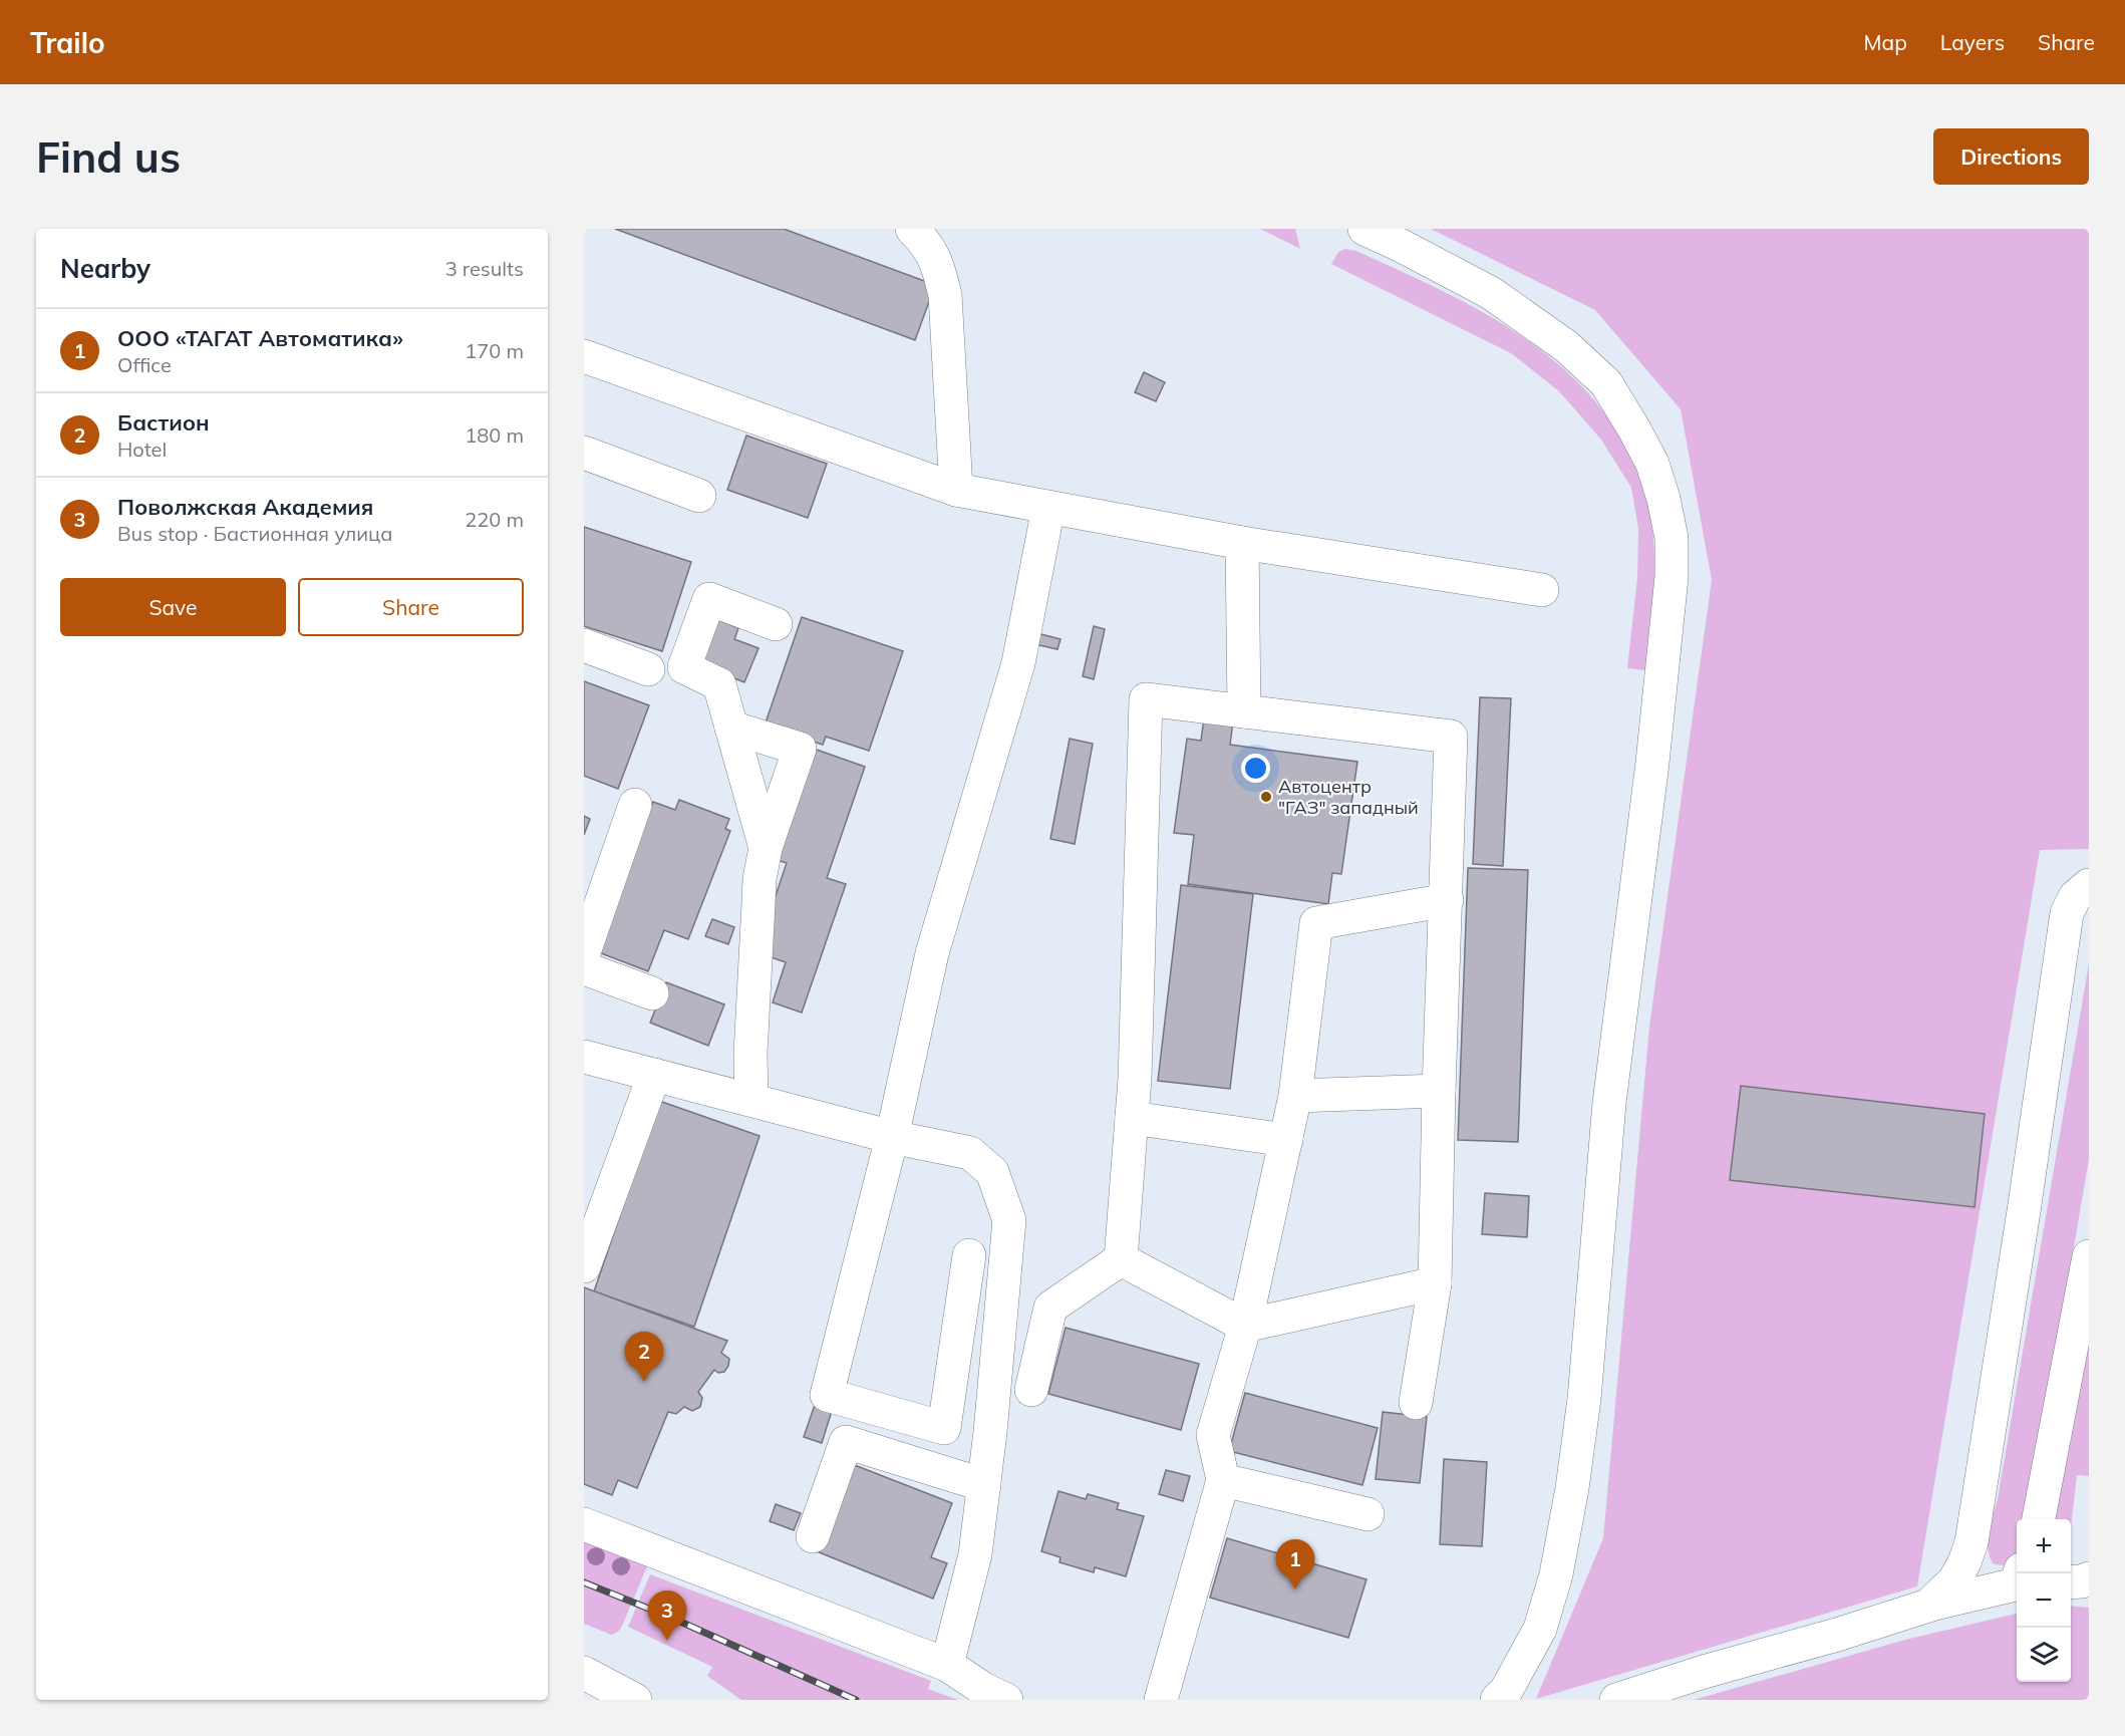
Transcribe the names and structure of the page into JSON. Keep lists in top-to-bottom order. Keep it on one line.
{"places":["Автоцентр \"ГАЗ\" западный"],"page":{"header":"Trailo","nav":["Map","Layers","Share"],"buttons":["Directions",["Save","Share"]],"title":"Find us","heading":["Nearby","3 results"],"list":[{"mark":"1","name":"ООО «ТАГАТ Автоматика»","note":"Office","value":"170 m"},{"mark":"2","name":"Бастион","note":"Hotel","value":"180 m"},{"mark":"3","name":"Поволжская Академия","note":"Bus stop · Бастионная улица","value":"220 m"}],"pins":["2","1","3"],"map_buttons":["+","−"]}}
